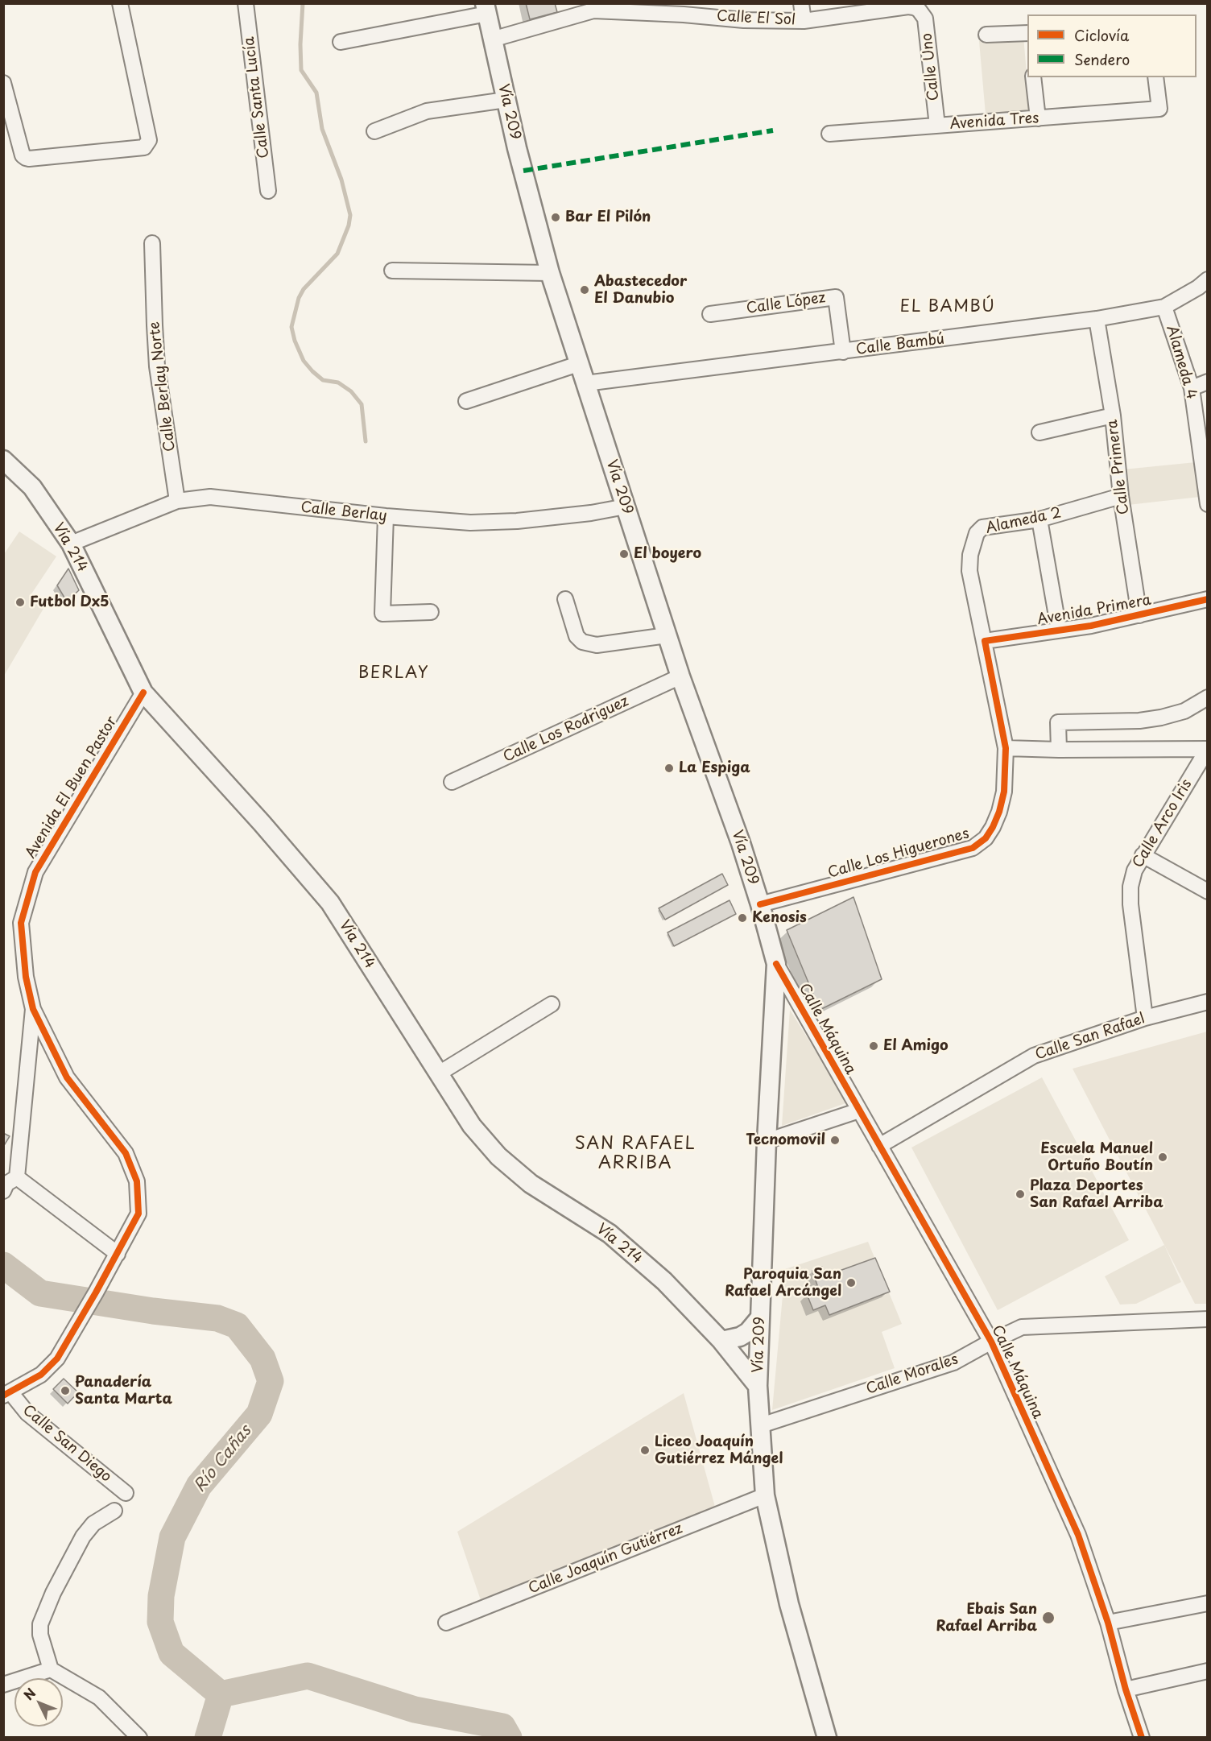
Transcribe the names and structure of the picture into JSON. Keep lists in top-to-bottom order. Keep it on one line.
{"streets":{"main road":["Vía 209","Vía 214"],"street":["Calle El Sol","Calle Uno","Calle Santa Lucía","Avenida Tres","Calle López","Calle Bambú","Alameda 4","Calle Berlay Norte","Calle Primera","Calle Berlay","Alameda 2","Avenida Primera","Calle Los Rodriguez","Avenida El Buen Pastor","Calle Arco Iris","Calle Los Higuerones","Calle Máquina","Calle San Rafael","Calle Morales","Calle San Diego","Calle Joaquín Gutiérrez"]},"crossings":[["Calle El Sol","Calle Uno"],["Calle El Sol","Vía 209"],["Calle Uno","Avenida Tres"],["Vía 209","Calle Bambú"],["Vía 209","Calle Berlay"],["Vía 209","Vía 214"],["Vía 209","Calle Los Rodriguez"],["Vía 209","Calle Los Higuerones"],["Vía 209","Calle Máquina"],["Vía 209","Calle Morales"],["Vía 209","Calle Joaquín Gutiérrez"],["Calle López","Calle Bambú"],["Calle Bambú","Alameda 4"],["Calle Bambú","Calle Primera"],["Calle Berlay Norte","Calle Berlay"],["Calle Primera","Alameda 2"],["Calle Primera","Avenida Primera"],["Calle Berlay","Vía 214"],["Alameda 2","Avenida Primera"],["Alameda 2","Calle Los Higuerones"],["Vía 214","Avenida El Buen Pastor"],["Avenida Primera","Calle Los Higuerones"],["Avenida El Buen Pastor","Calle San Diego"],["Calle Arco Iris","Calle San Rafael"],["Calle Máquina","Calle San Rafael"],["Calle Máquina","Calle Morales"]],"districts":["EL BAMBÚ","BERLAY","SAN RAFAEL ARRIBA"],"water":["Río Cañas"],"places":["Bar El Pilón","Abastecedor El Danubio","El boyero","Futbol Dx5","La Espiga","Kenosis","El Amigo","Tecnomovil","Escuela Manuel Ortuño Boutín","Plaza Deportes San Rafael Arriba","Paroquia San Rafael Arcángel","Panadería Santa Marta","Liceo Joaquín Gutiérrez Mángel","Ebais San Rafael Arriba"],"legend":["Ciclovía","Sendero"],"north":"top left"}
